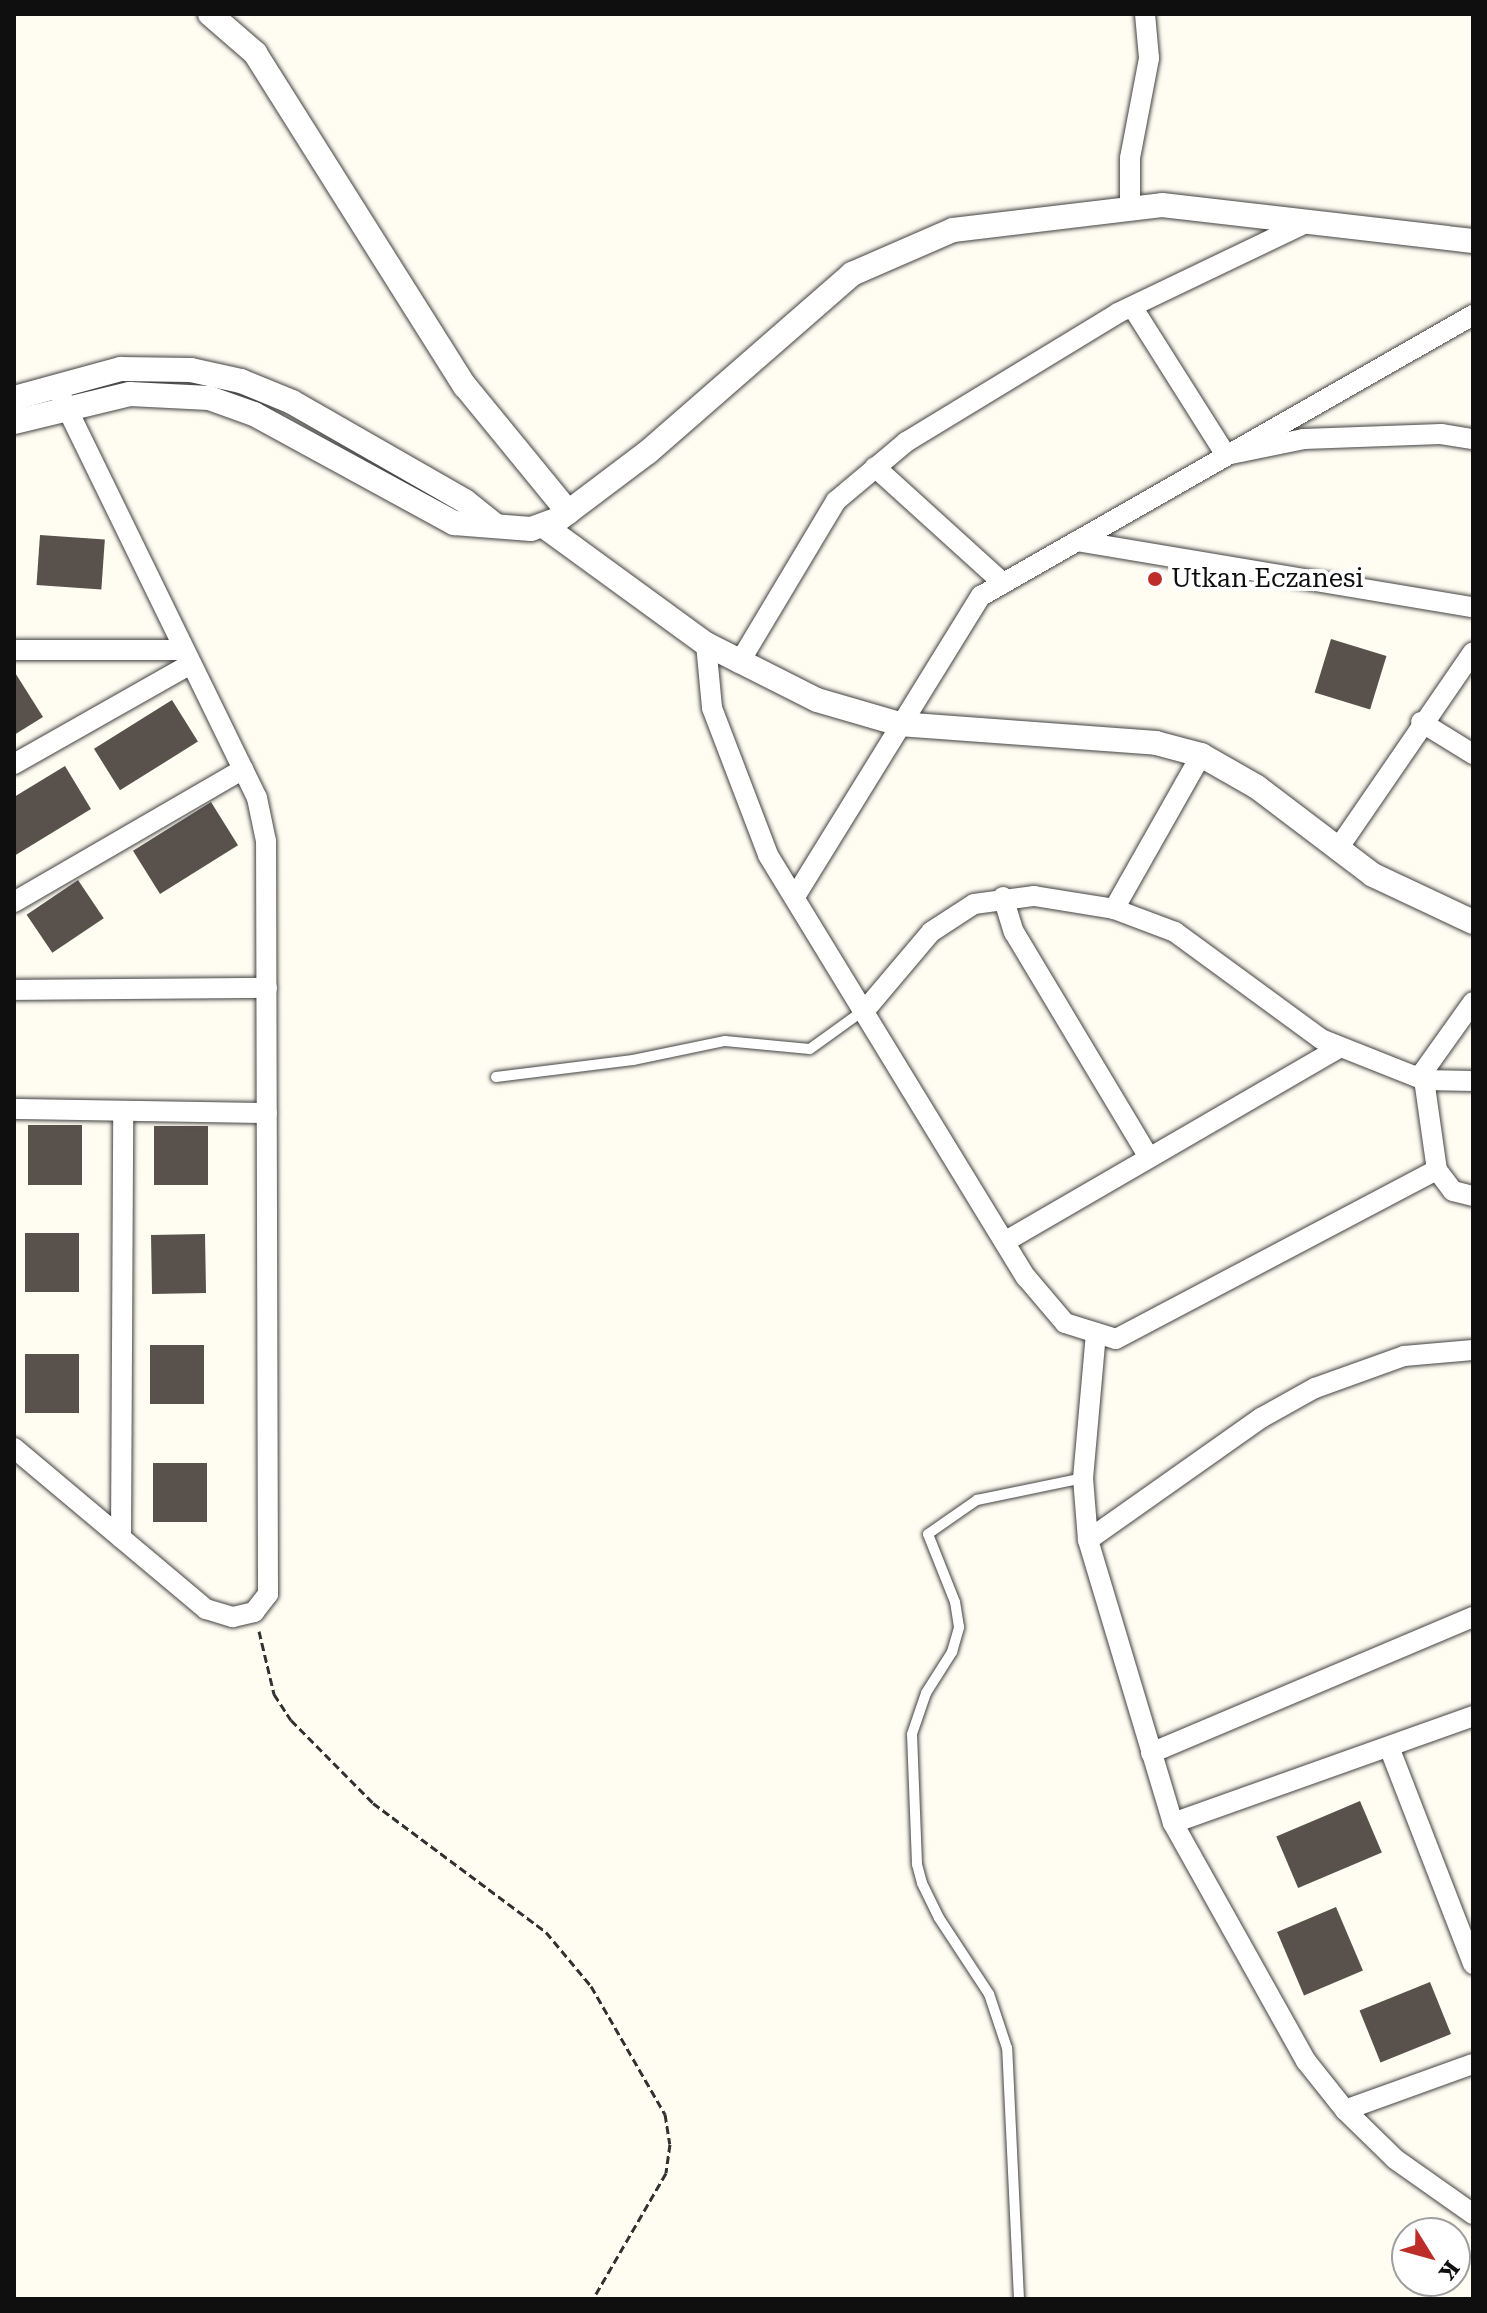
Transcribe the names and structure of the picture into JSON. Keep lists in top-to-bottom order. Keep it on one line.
{"places":["Utkan Eczanesi"],"north":"bottom right"}
